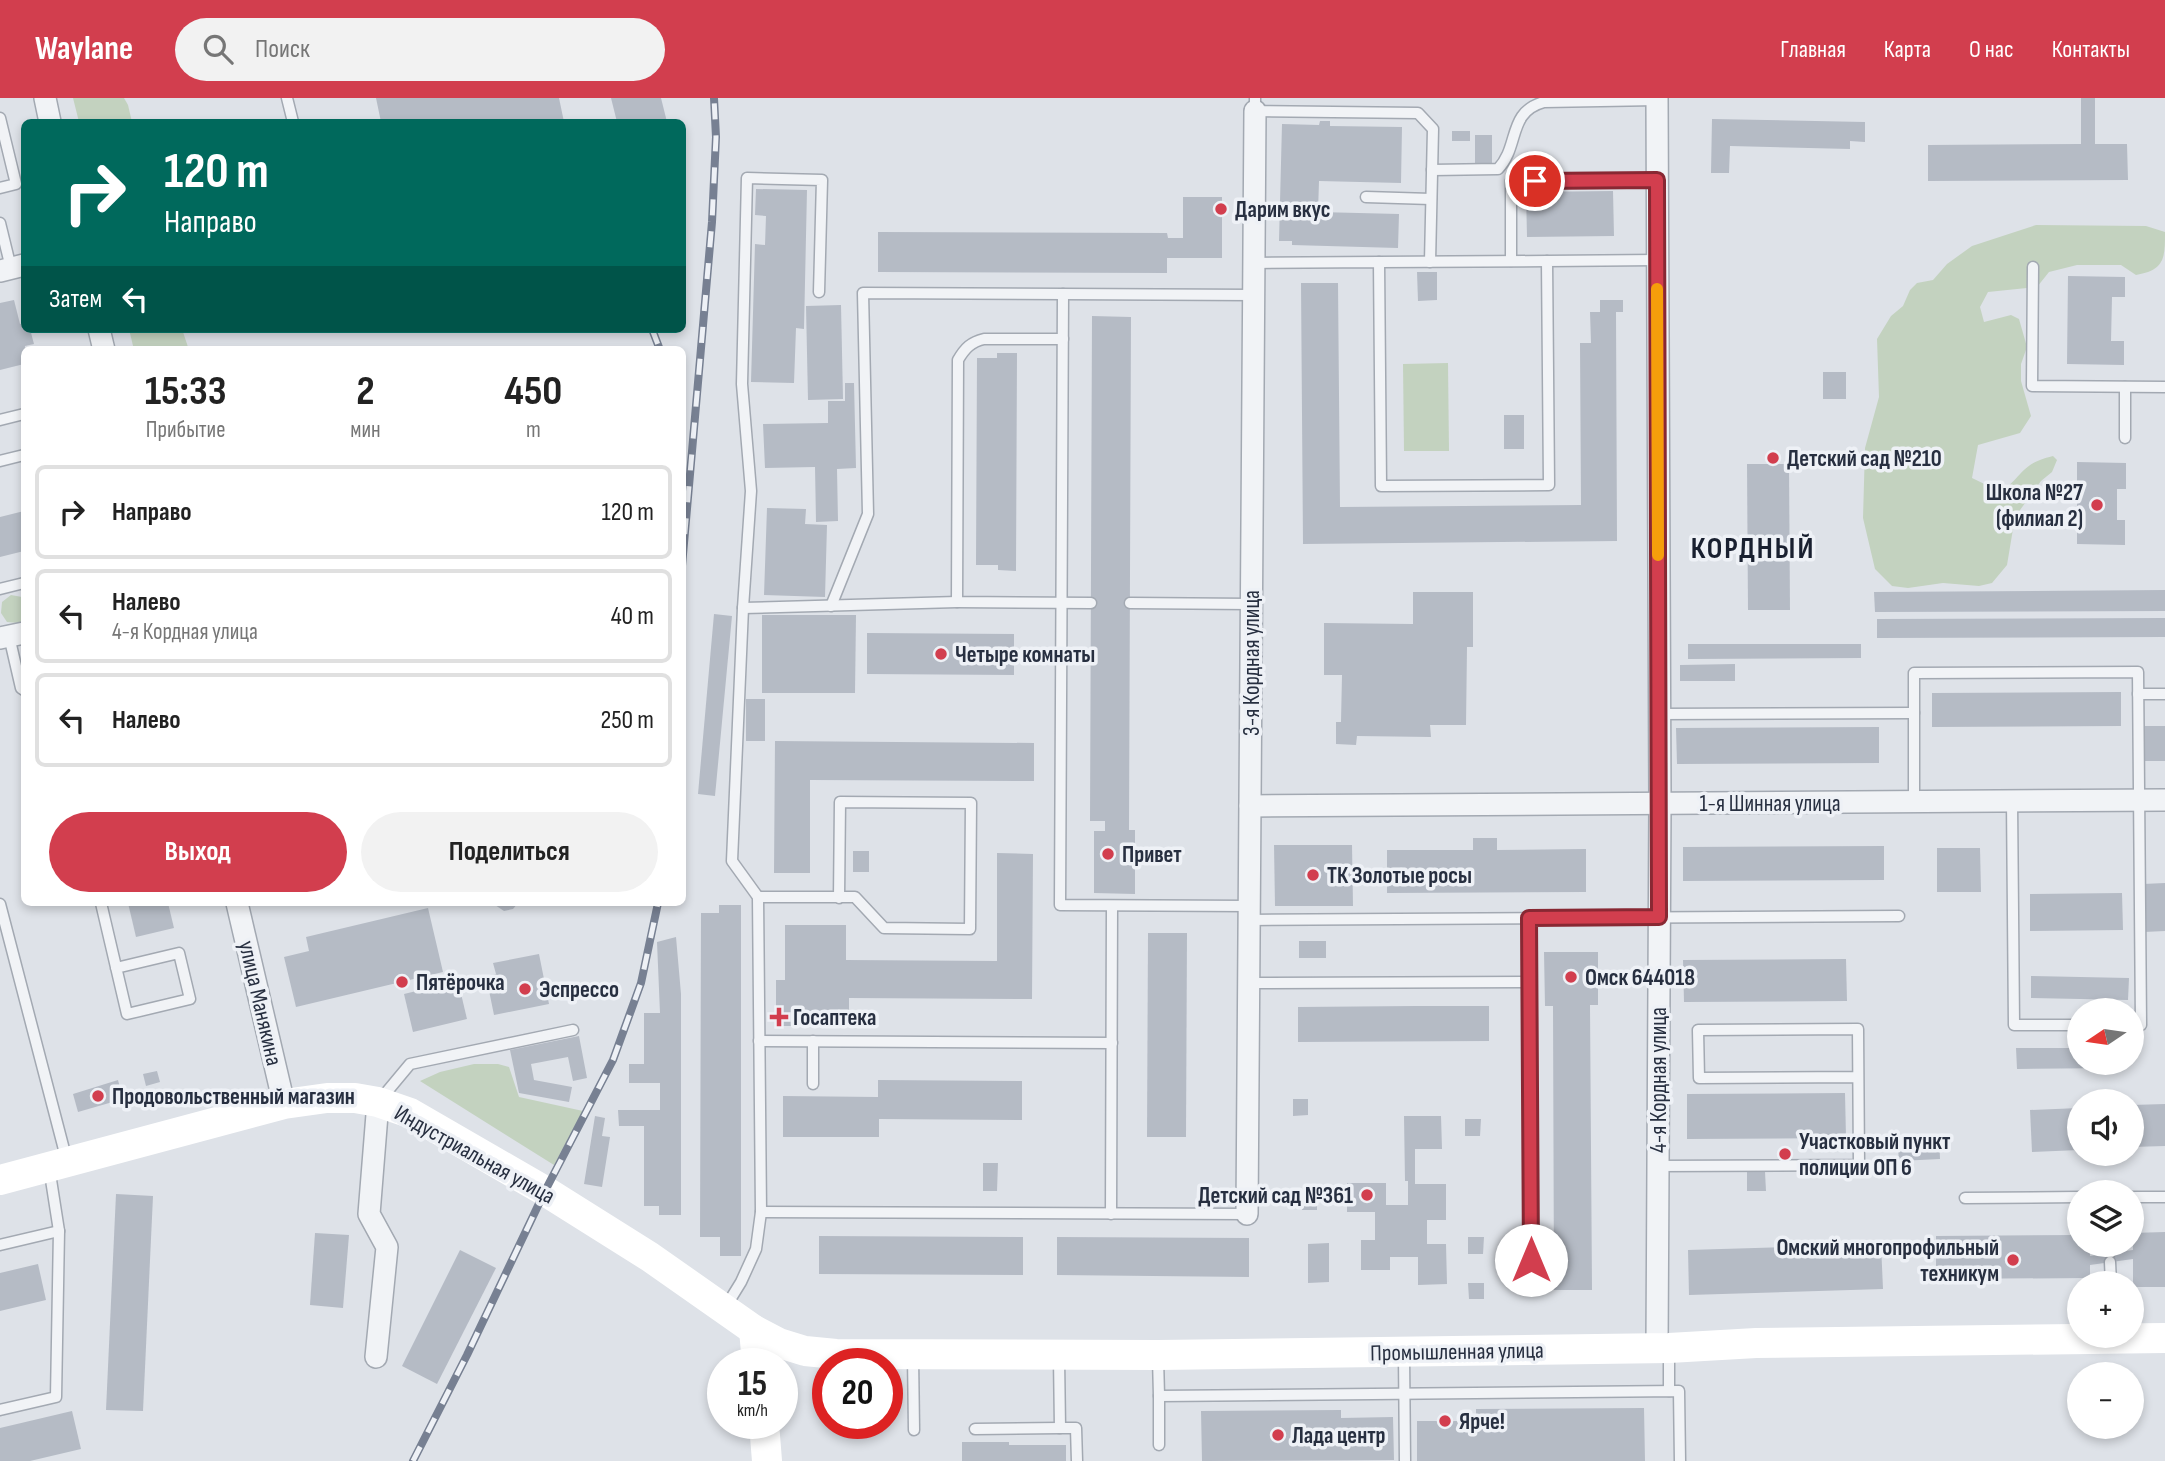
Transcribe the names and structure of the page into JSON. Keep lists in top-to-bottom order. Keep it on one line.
{"streets":{"main road":["Индустриальная улица","Промышленная улица"],"street":["3-я Кордная улица","1-я Шинная улица","улица Манякина","4-я Кордная улица"]},"crossings":[["3-я Кордная улица","1-я Шинная улица"],["1-я Шинная улица","4-я Кордная улица"],["улица Манякина","Индустриальная улица"],["4-я Кордная улица","Промышленная улица"],["Индустриальная улица","Промышленная улица"]],"districts":["КОРДНЫЙ"],"places":{"other":["Дарим вкус","Детский сад №210","Школа №27 (филиал 2)","Четыре комнаты","Привет","ТК Золотые росы","Омск 644018","Пятёрочка","Эспрессо","Продовольственный магазин","Участковый пункт полиции ОП 6","Детский сад №361","Омский многопрофильный техникум","Ярче!","Лада центр"],"health":["Госаптека"]},"north":"left","page":{"header":"Waylane","search":"Поиск","nav":["Главная","Карта","О нас","Контакты"],"turn":["120 m","Направо"],"then":"Затем","eta":["15:33","Прибытие","2","мин","450","m"],"list":[{"name":"Направо","value":"120 m"},{"name":"Налево","note":"4-я Кордная улица","value":"40 m"},{"name":"Налево","value":"250 m"}],"buttons":["Выход","Поделиться"],"map_buttons":["+","−"],"speed":"15 km/h","limit":"20"}}
